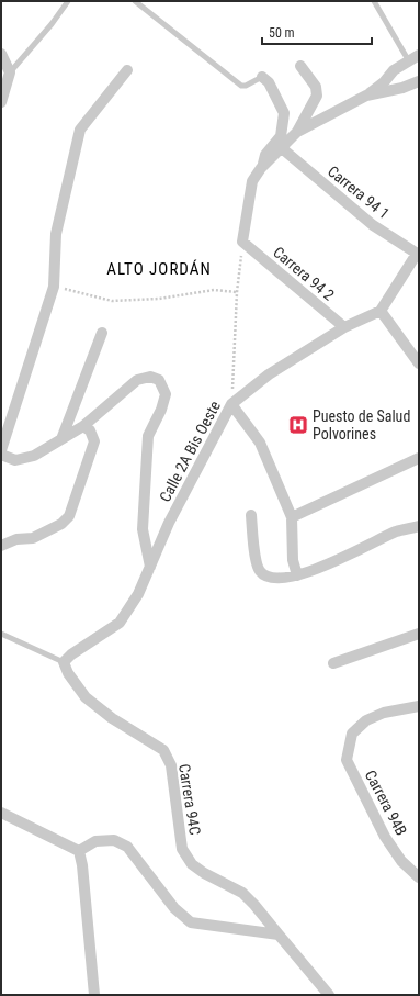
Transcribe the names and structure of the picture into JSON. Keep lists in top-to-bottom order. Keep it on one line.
{"streets":{"street":["Carrera 94 1","Carrera 94 2","Calle 2A Bis Oeste","Carrera 94C","Carrera 94B"]},"crossings":[["Carrera 94 2","Calle 2A Bis Oeste"],["Calle 2A Bis Oeste","Carrera 94C"]],"districts":["ALTO JORDÁN"],"places":{"hospital":["Puesto de Salud Polvorines"]},"scale_bar":"50 m"}
